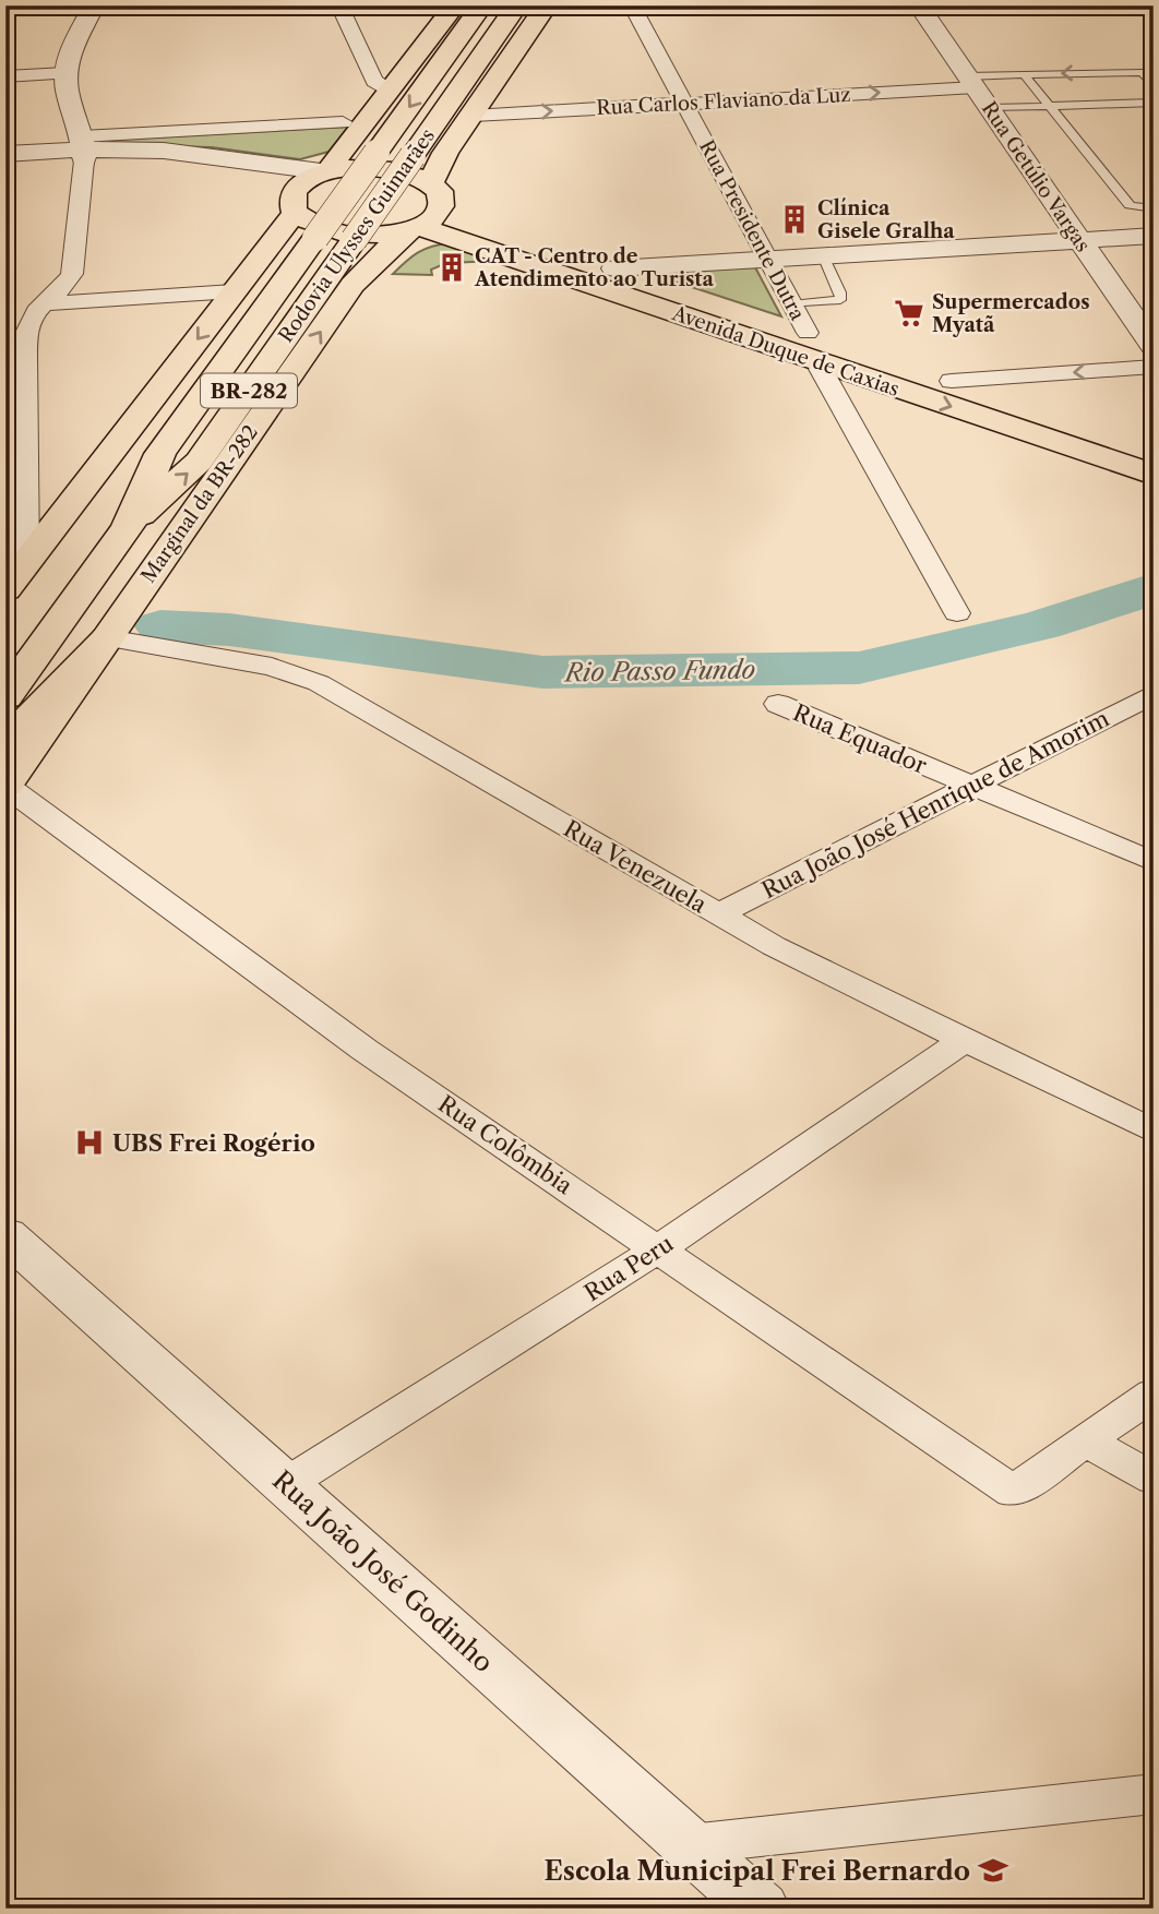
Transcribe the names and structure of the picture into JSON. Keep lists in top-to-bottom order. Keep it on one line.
{"streets":{"main road":["Rodovia Ulysses Guimarães","Avenida Duque de Caxias","BR-282","Marginal da BR-282"],"street":["Rua Carlos Flaviano da Luz","Rua Getúlio Vargas","Rua Presidente Dutra","Rua Equador","Rua João José Henrique de Amorim","Rua Venezuela","Rua Colômbia","Rua Peru","Rua João José Godinho"]},"crossings":[["Rua Carlos Flaviano da Luz","Rua Getúlio Vargas"],["Rua Carlos Flaviano da Luz","Rua Presidente Dutra"],["Rua Carlos Flaviano da Luz","Marginal da BR-282"],["Rua Presidente Dutra","Avenida Duque de Caxias"],["Avenida Duque de Caxias","Marginal da BR-282"],["Marginal da BR-282","Rua Venezuela"],["Marginal da BR-282","Rua Colômbia"],["Rua Equador","Rua João José Henrique de Amorim"],["Rua João José Henrique de Amorim","Rua Venezuela"],["Rua Venezuela","Rua Peru"],["Rua Colômbia","Rua Peru"],["Rua Peru","Rua João José Godinho"]],"water":["Rio Passo Fundo"],"places":{"building":["Clínica Gisele Gralha","CAT - Centro de Atendimento ao Turista"],"supermarket":["Supermercados Myatã"],"hospital":["UBS Frei Rogério"],"school or university":["Escola Municipal Frei Bernardo"]}}
